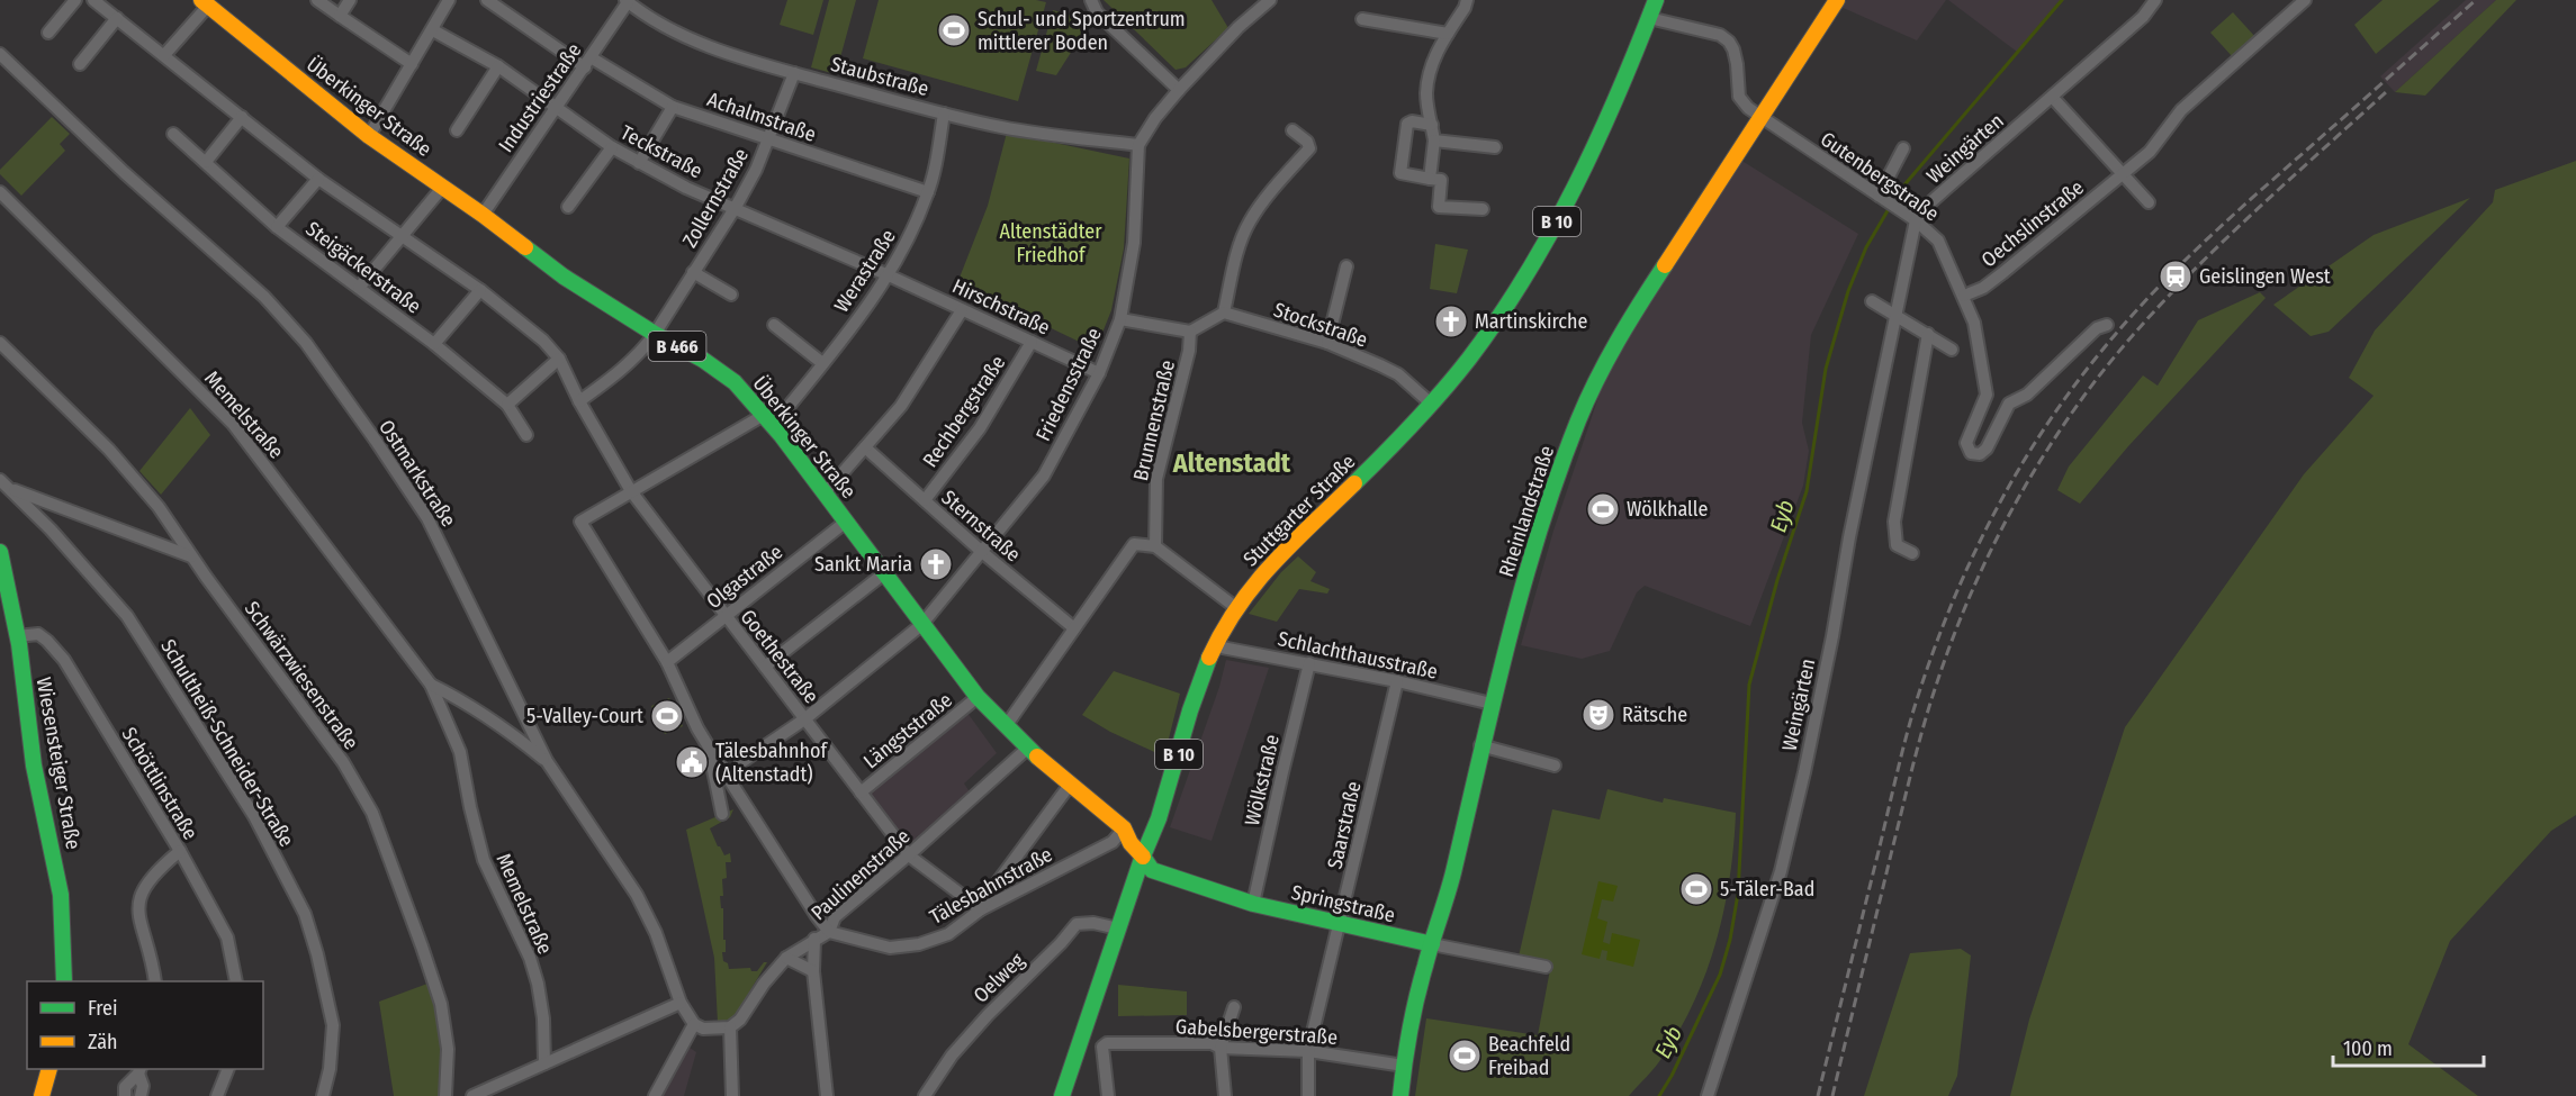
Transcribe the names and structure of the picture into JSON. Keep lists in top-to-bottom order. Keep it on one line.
{"streets":{"main road":["Überkinger Straße","B 10","B 466","Stuttgarter Straße","Rheinlandstraße","Wiesensteiger Straße","Springstraße"],"street":["Staubstraße","Industriestraße","Achalmstraße","Weingärten","Teckstraße","Gutenbergstraße","Zollernstraße","Oechslinstraße","Steigäckerstraße","Werastraße","Hirschstraße","Stockstraße","Friedensstraße","Rechbergstraße","Memelstraße","Brunnenstraße","Ostmarkstraße","Sternstraße","Olgastraße","Schlachthausstraße","Goethestraße","Schwärzwiesenstraße","Längststraße","Schultheiß-Schneider-Straße","Wölkstraße","Schöttlinstraße","Saarstraße","Paulinenstraße","Tälesbahnstraße","Oelweg","Gabelsbergerstraße"]},"crossings":[["Staubstraße","Industriestraße"],["Staubstraße","Zollernstraße"],["Staubstraße","Werastraße"],["Staubstraße","Friedensstraße"],["Industriestraße","Überkinger Straße"],["Industriestraße","Achalmstraße"],["Industriestraße","Teckstraße"],["Überkinger Straße","Zollernstraße"],["Überkinger Straße","Werastraße"],["Überkinger Straße","Friedensstraße"],["Überkinger Straße","Stuttgarter Straße"],["Überkinger Straße","Olgastraße"],["Überkinger Straße","Längststraße"],["Überkinger Straße","Paulinenstraße"],["Überkinger Straße","Tälesbahnstraße"],["Überkinger Straße","Springstraße"],["Achalmstraße","Zollernstraße"],["Achalmstraße","Werastraße"],["Weingärten","Gutenbergstraße"],["Teckstraße","Zollernstraße"],["Teckstraße","Werastraße"],["Teckstraße","Hirschstraße"],["Gutenbergstraße","Oechslinstraße"],["Gutenbergstraße","Stuttgarter Straße"],["Gutenbergstraße","Rheinlandstraße"],["Zollernstraße","Goethestraße"],["Werastraße","Hirschstraße"],["Werastraße","Olgastraße"],["Werastraße","Goethestraße"],["Hirschstraße","Friedensstraße"],["Hirschstraße","Rechbergstraße"],["Stockstraße","Stuttgarter Straße"],["Friedensstraße","Sternstraße"],["Friedensstraße","Goethestraße"],["Rechbergstraße","Sternstraße"],["Memelstraße","Ostmarkstraße"],["Stuttgarter Straße","Schlachthausstraße"],["Stuttgarter Straße","Springstraße"],["Stuttgarter Straße","Oelweg"],["Rheinlandstraße","Schlachthausstraße"],["Rheinlandstraße","Springstraße"],["Rheinlandstraße","Gabelsbergerstraße"],["Olgastraße","Goethestraße"],["Schlachthausstraße","Wölkstraße"],["Schlachthausstraße","Saarstraße"],["Goethestraße","Längststraße"],["Goethestraße","Paulinenstraße"],["Goethestraße","Tälesbahnstraße"],["Schwärzwiesenstraße","Schultheiß-Schneider-Straße"],["Wiesensteiger Straße","Schöttlinstraße"],["Wölkstraße","Springstraße"],["Saarstraße","Springstraße"],["Saarstraße","Gabelsbergerstraße"],["Paulinenstraße","Tälesbahnstraße"]],"districts":["Altenstadt"],"water":["Eyb"],"parks":["Altenstädter Friedhof"],"places":{"sports":["Schul- und Sportzentrum mittlerer Boden","Wölkhalle","5-Valley-Court","5-Täler-Bad","Beachfeld Freibad"],"station":["Geislingen West"],"church":["Martinskirche","Sankt Maria"],"theatre":["Rätsche"],"public building":["Tälesbahnhof (Altenstadt)"]},"legend":["Frei","Zäh"],"scale_bar":"100 m"}
